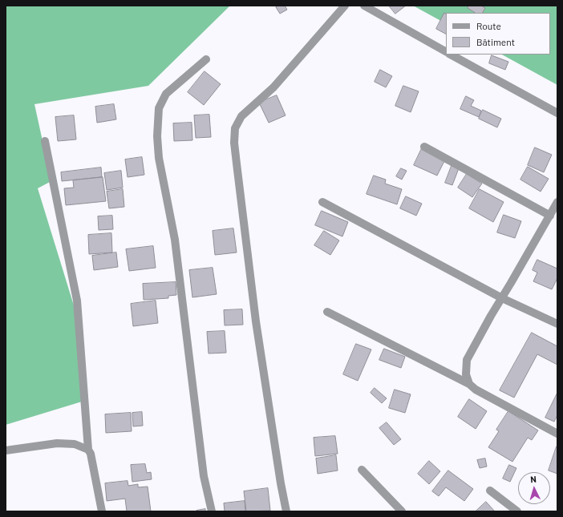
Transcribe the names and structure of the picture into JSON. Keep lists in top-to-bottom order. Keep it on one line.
{"legend":["Route","Bâtiment"],"north":"top"}
